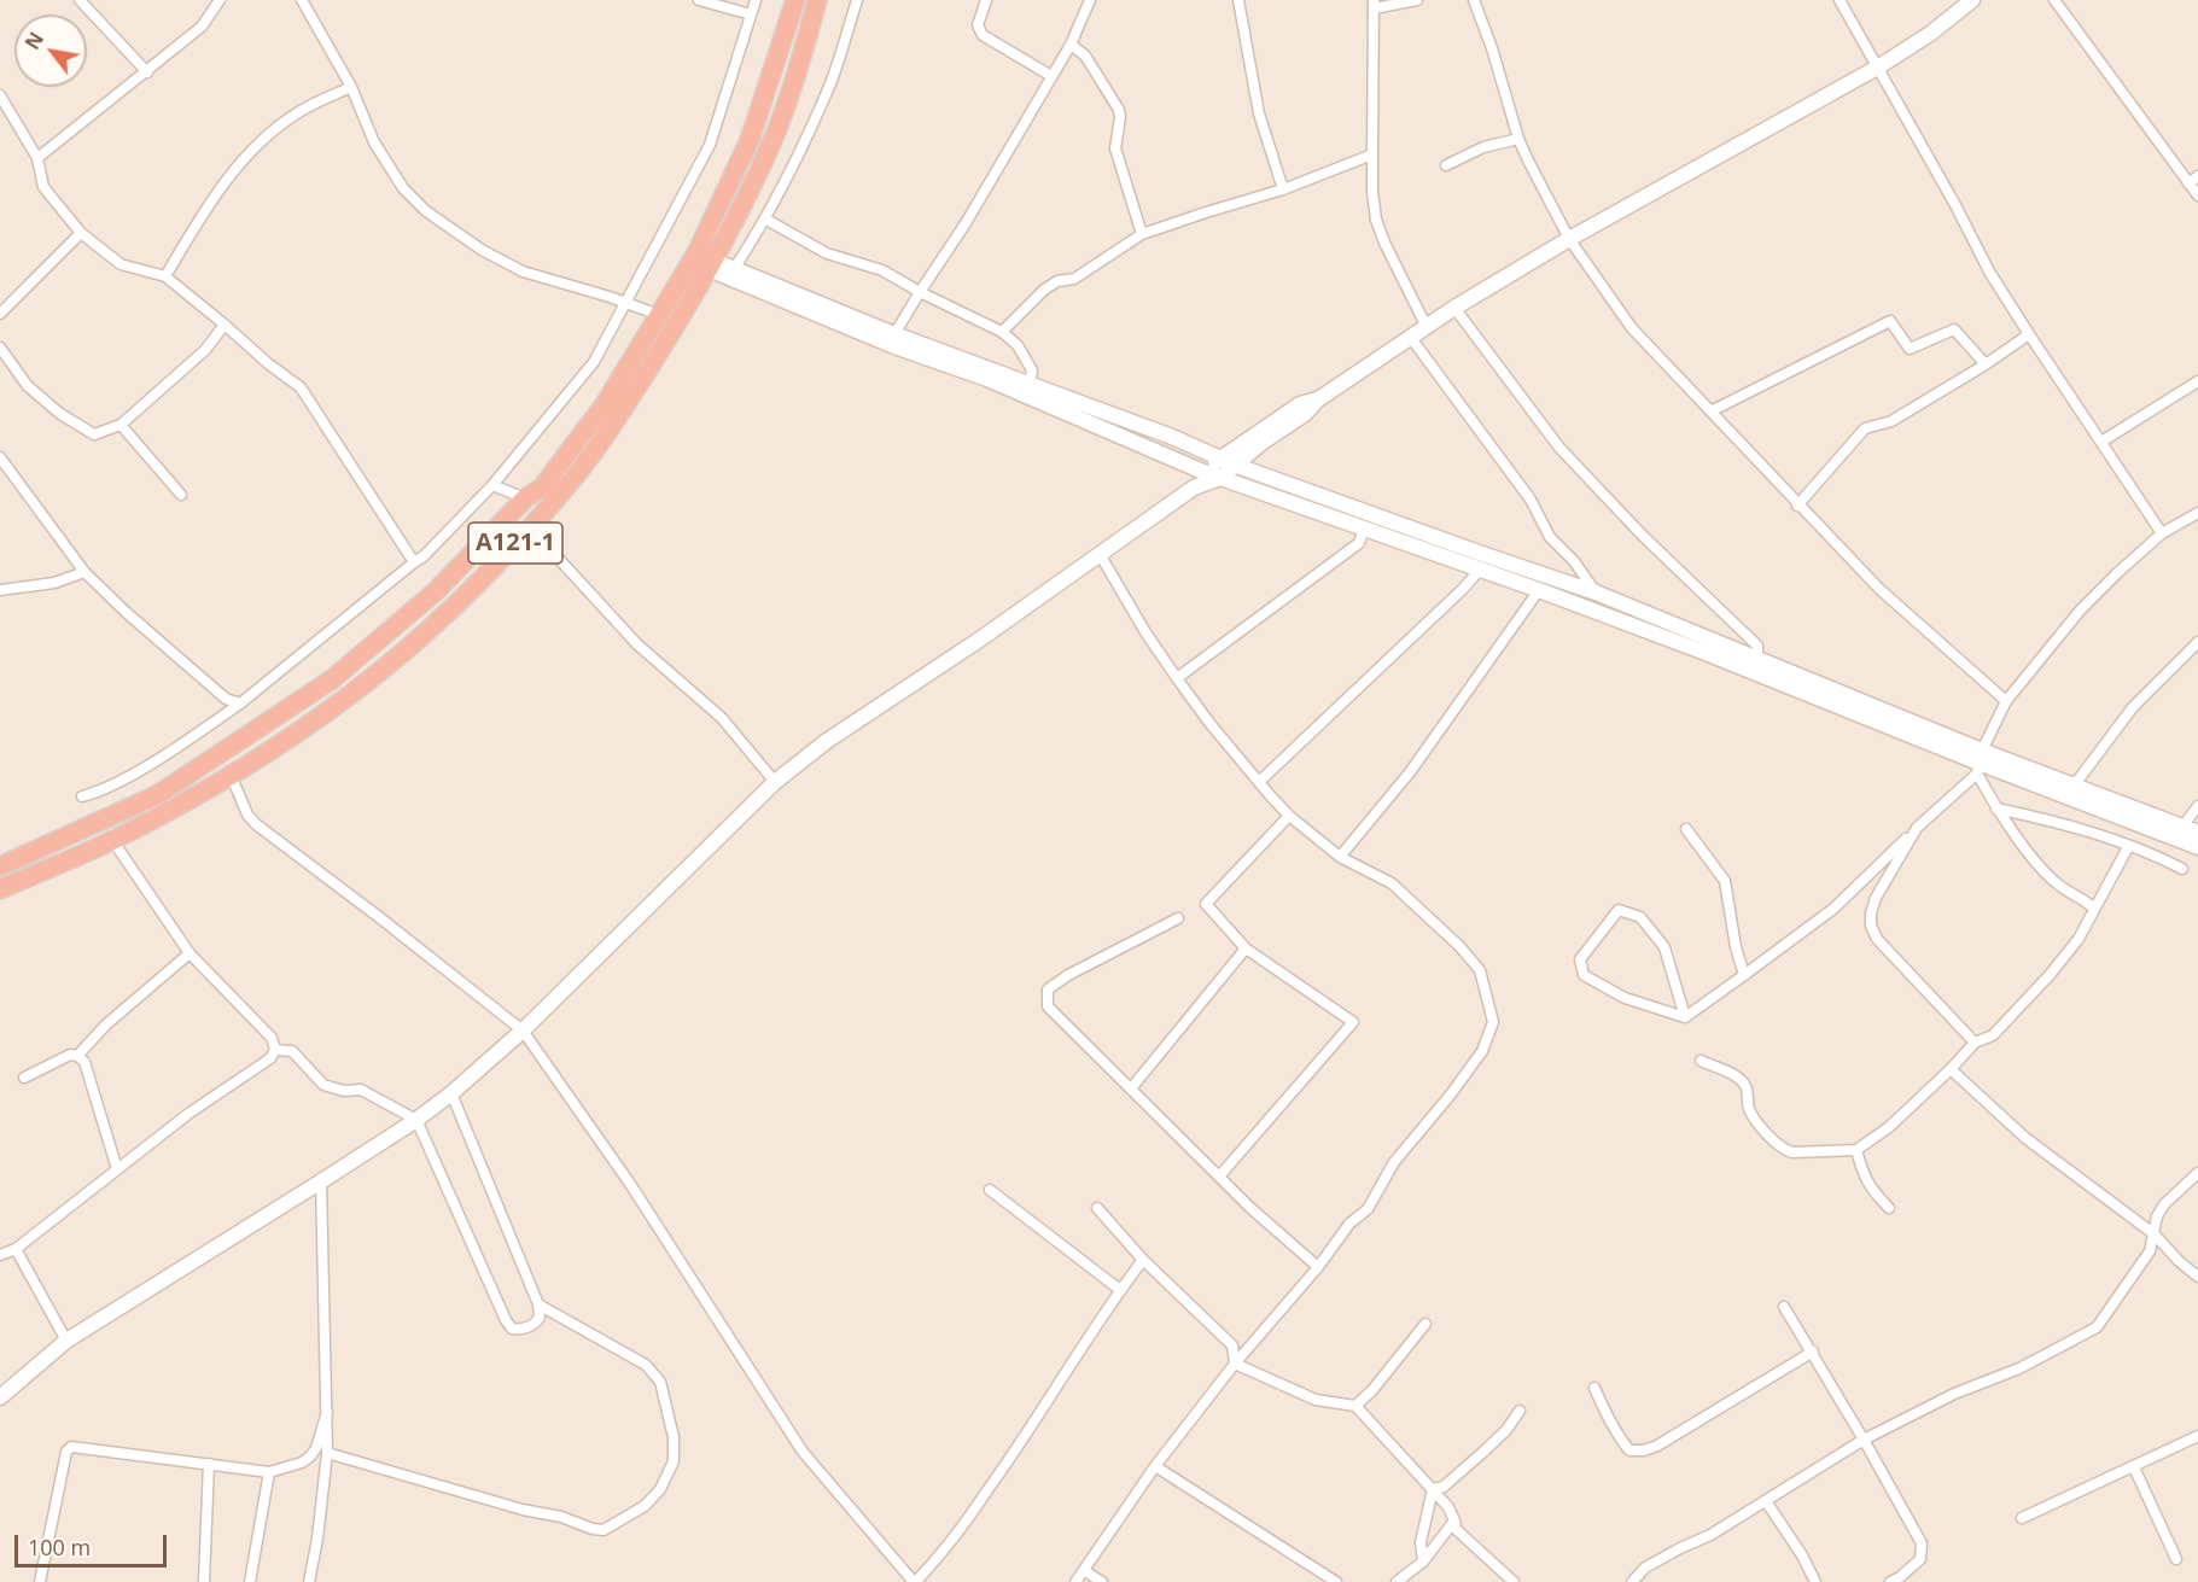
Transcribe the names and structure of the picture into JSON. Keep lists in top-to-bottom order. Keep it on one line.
{"streets":{"highway":["A121-1"]},"scale_bar":"100 m","north":"top left"}
